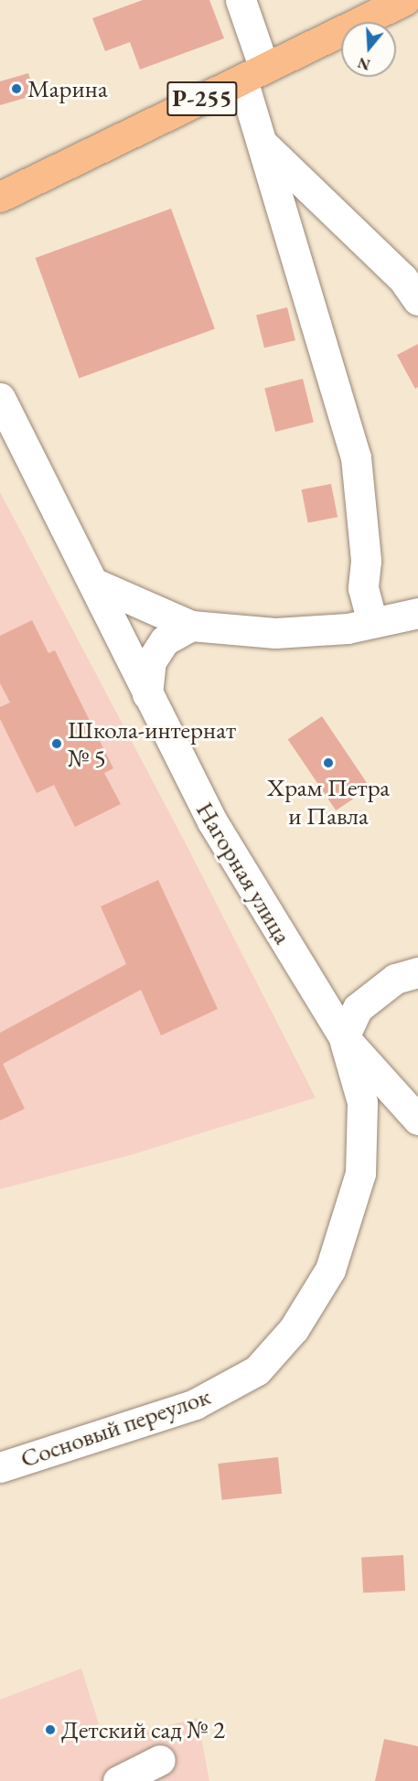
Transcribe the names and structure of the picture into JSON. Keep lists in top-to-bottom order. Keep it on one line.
{"streets":{"highway":["Р-255"],"street":["Нагорная улица","Сосновый переулок"]},"crossings":[["Нагорная улица","Сосновый переулок"]],"places":["Марина","Школа-интернат № 5","Храм Петра и Павла","Детский сад № 2"],"north":"bottom"}
